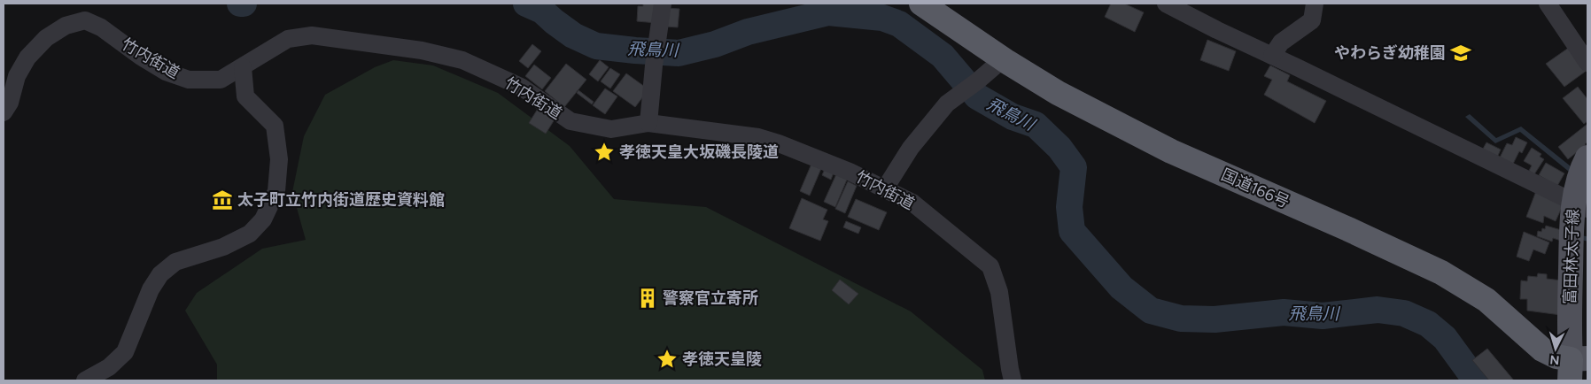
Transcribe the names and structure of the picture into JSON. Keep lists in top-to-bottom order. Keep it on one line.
{"streets":{"highway":["国道166号"],"main road":["富田林太子線"],"street":["竹内街道"]},"crossings":[["国道166号","富田林太子線"]],"water":["飛鳥川"],"places":{"school or university":["やわらぎ幼稚園"],"place":["孝徳天皇大坂磯長陵道","孝徳天皇陵"],"museum":["太子町立竹内街道歴史資料館"],"building":["警察官立寄所"]},"north":"bottom"}
